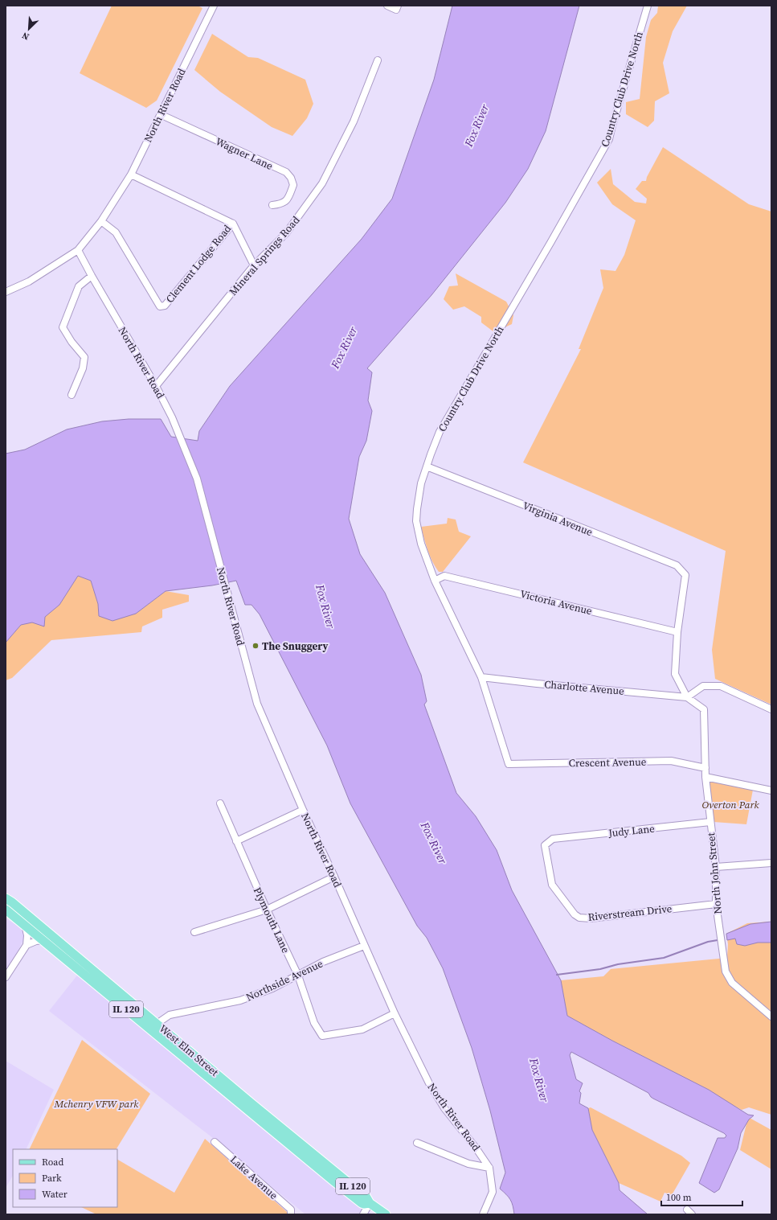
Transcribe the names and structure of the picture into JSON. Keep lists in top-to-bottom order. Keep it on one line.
{"streets":{"main road":["IL 120","West Elm Street"],"street":["Country Club Drive North","North River Road","Wagner Lane","Mineral Springs Road","Clement Lodge Road","Virginia Avenue","Victoria Avenue","Charlotte Avenue","Crescent Avenue","Judy Lane","North John Street","Riverstream Drive","Plymouth Lane","Northside Avenue","Lake Avenue"]},"crossings":[["Country Club Drive North","Virginia Avenue"],["Country Club Drive North","Victoria Avenue"],["Country Club Drive North","Charlotte Avenue"],["Country Club Drive North","Crescent Avenue"],["North River Road","Wagner Lane"],["North River Road","Mineral Springs Road"],["North River Road","Clement Lodge Road"],["North River Road","Plymouth Lane"],["North River Road","Northside Avenue"],["Virginia Avenue","North John Street"],["Victoria Avenue","North John Street"],["Charlotte Avenue","North John Street"],["Crescent Avenue","North John Street"],["Judy Lane","North John Street"],["Judy Lane","Riverstream Drive"],["North John Street","Riverstream Drive"],["Plymouth Lane","Northside Avenue"],["Northside Avenue","West Elm Street"]],"water":["Fox River"],"parks":["Overton Park","Mchenry VFW park"],"places":["The Snuggery"],"legend":["Road","Park","Water"],"scale_bar":"100 m","north":"bottom left"}
